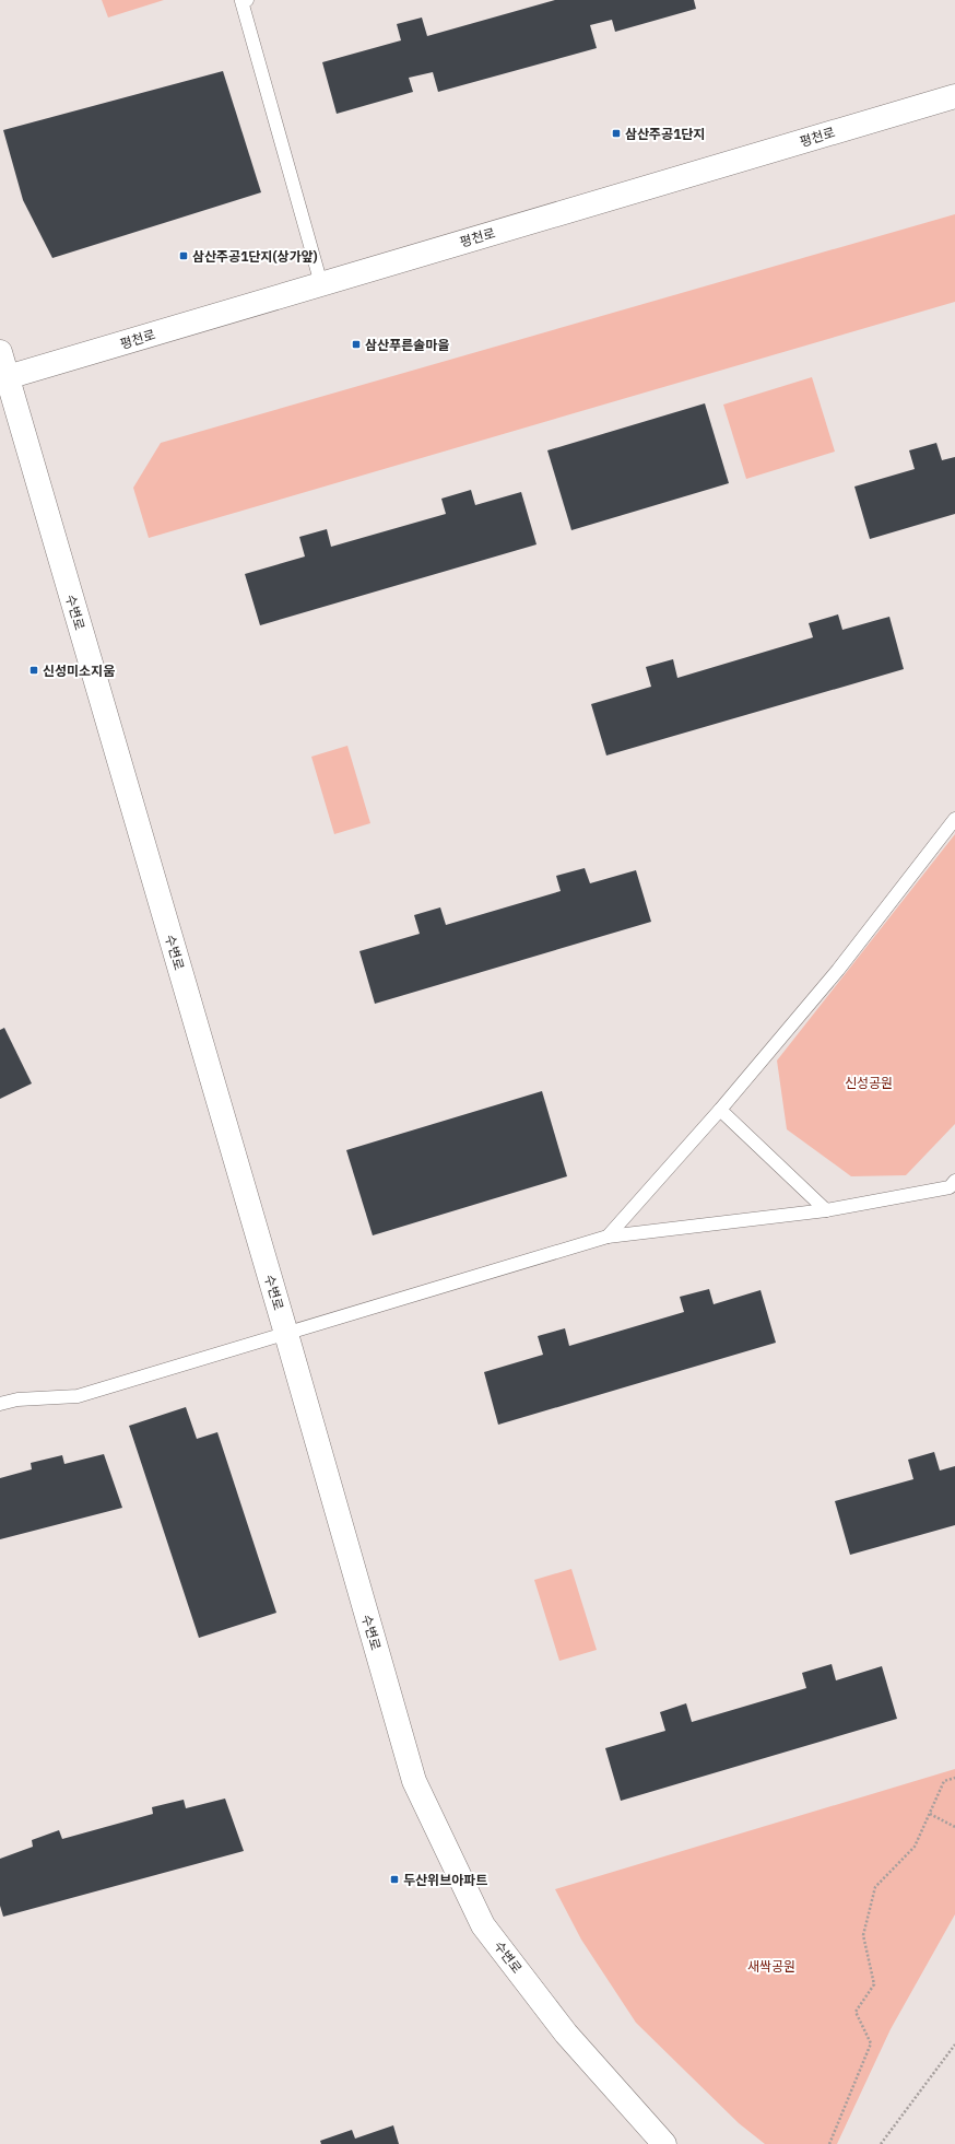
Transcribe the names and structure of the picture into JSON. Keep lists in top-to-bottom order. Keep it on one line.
{"streets":{"main road":["평천로","수변로"]},"crossings":[["평천로","수변로"]],"parks":["신성공원","새싹공원"],"places":{"transit":["삼산주공1단지","삼산주공1단지(상가앞)","삼산푸른솔마을","신성미소지움","두산위브아파트"]}}
